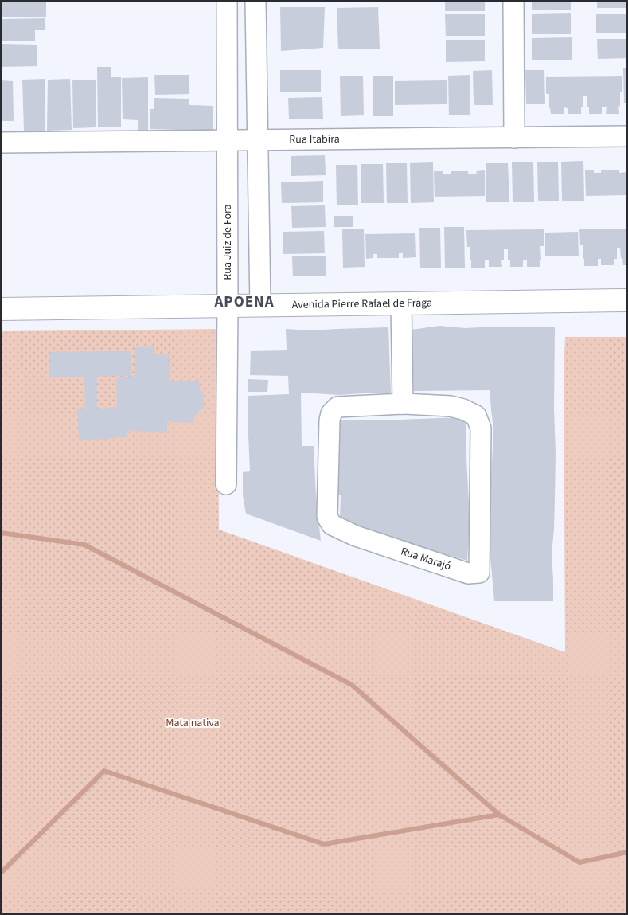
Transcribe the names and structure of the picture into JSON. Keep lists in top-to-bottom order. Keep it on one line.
{"streets":{"street":["Rua Itabira","Rua Juiz de Fora","Avenida Pierre Rafael de Fraga","Rua Marajó"]},"crossings":[["Rua Itabira","Rua Juiz de Fora"],["Rua Juiz de Fora","Avenida Pierre Rafael de Fraga"]],"districts":["APOENA"],"parks":["Mata nativa"]}
